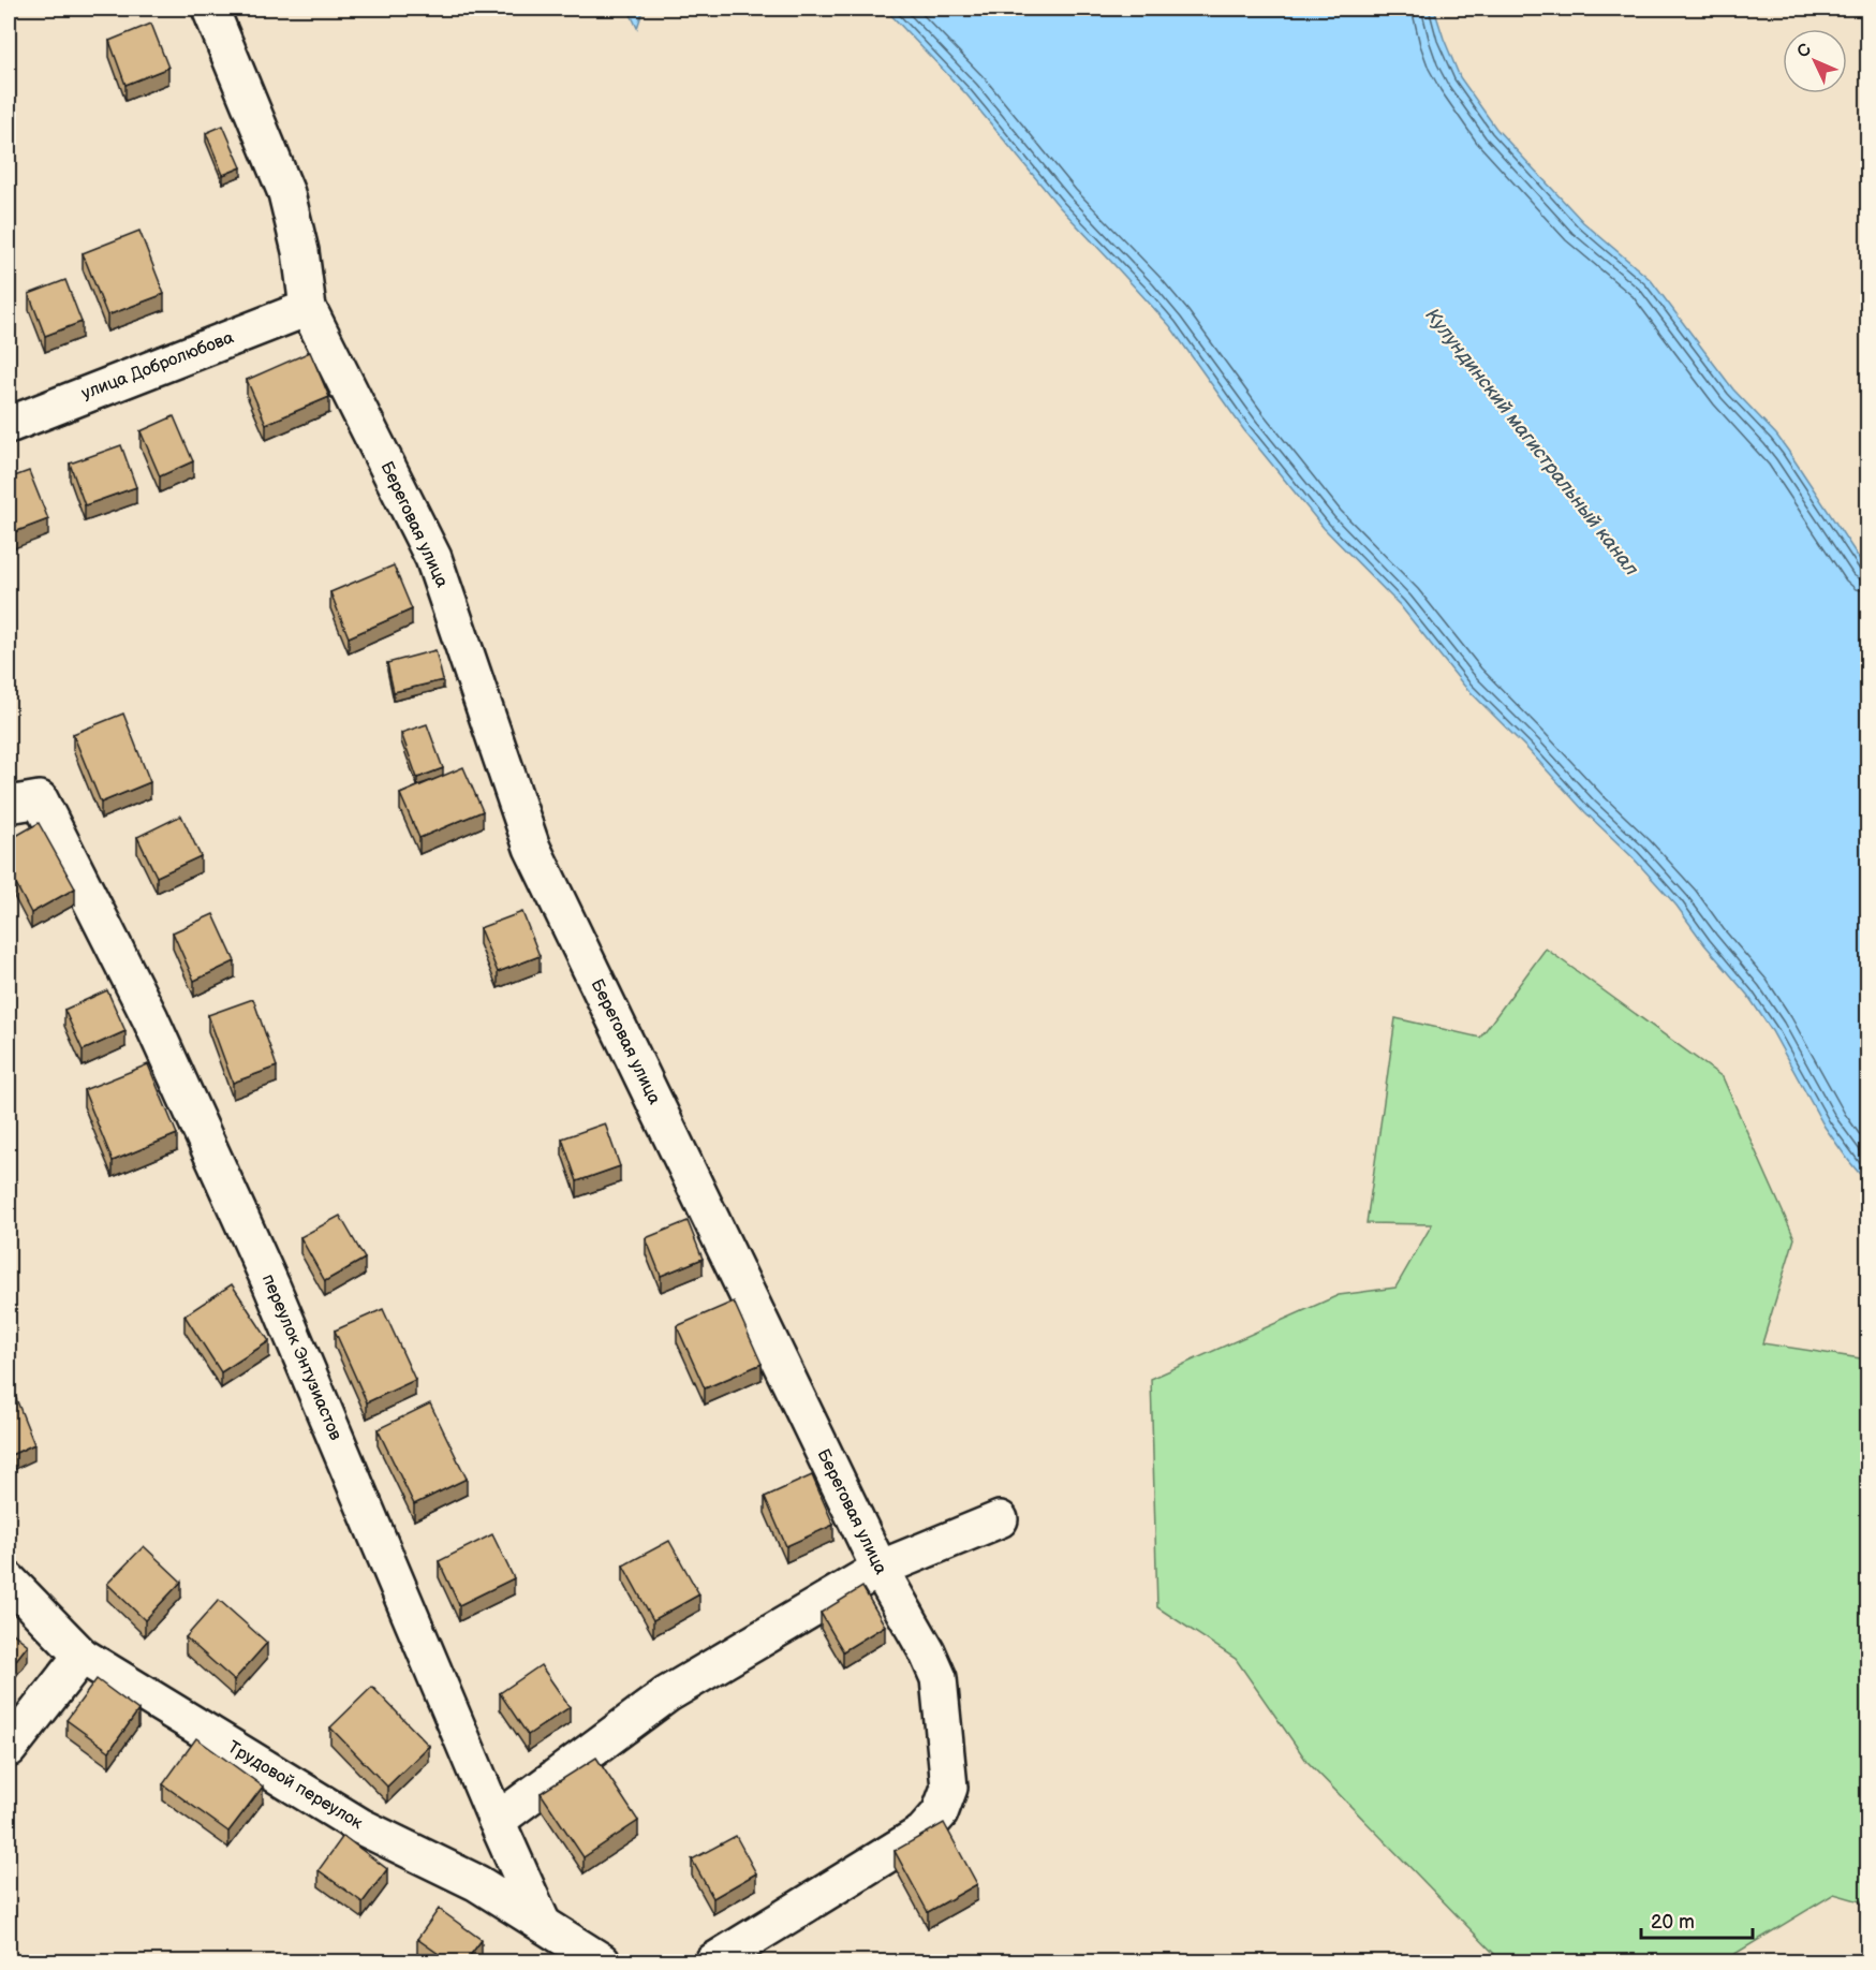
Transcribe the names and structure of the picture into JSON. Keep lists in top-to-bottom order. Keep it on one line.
{"streets":{"street":["улица Добролюбова","Береговая улица","переулок Энтузиастов","Трудовой переулок"]},"crossings":[["улица Добролюбова","Береговая улица"],["переулок Энтузиастов","Трудовой переулок"]],"water":["Кулундинский магистральный канал"],"scale_bar":"20 m","north":"top left"}
